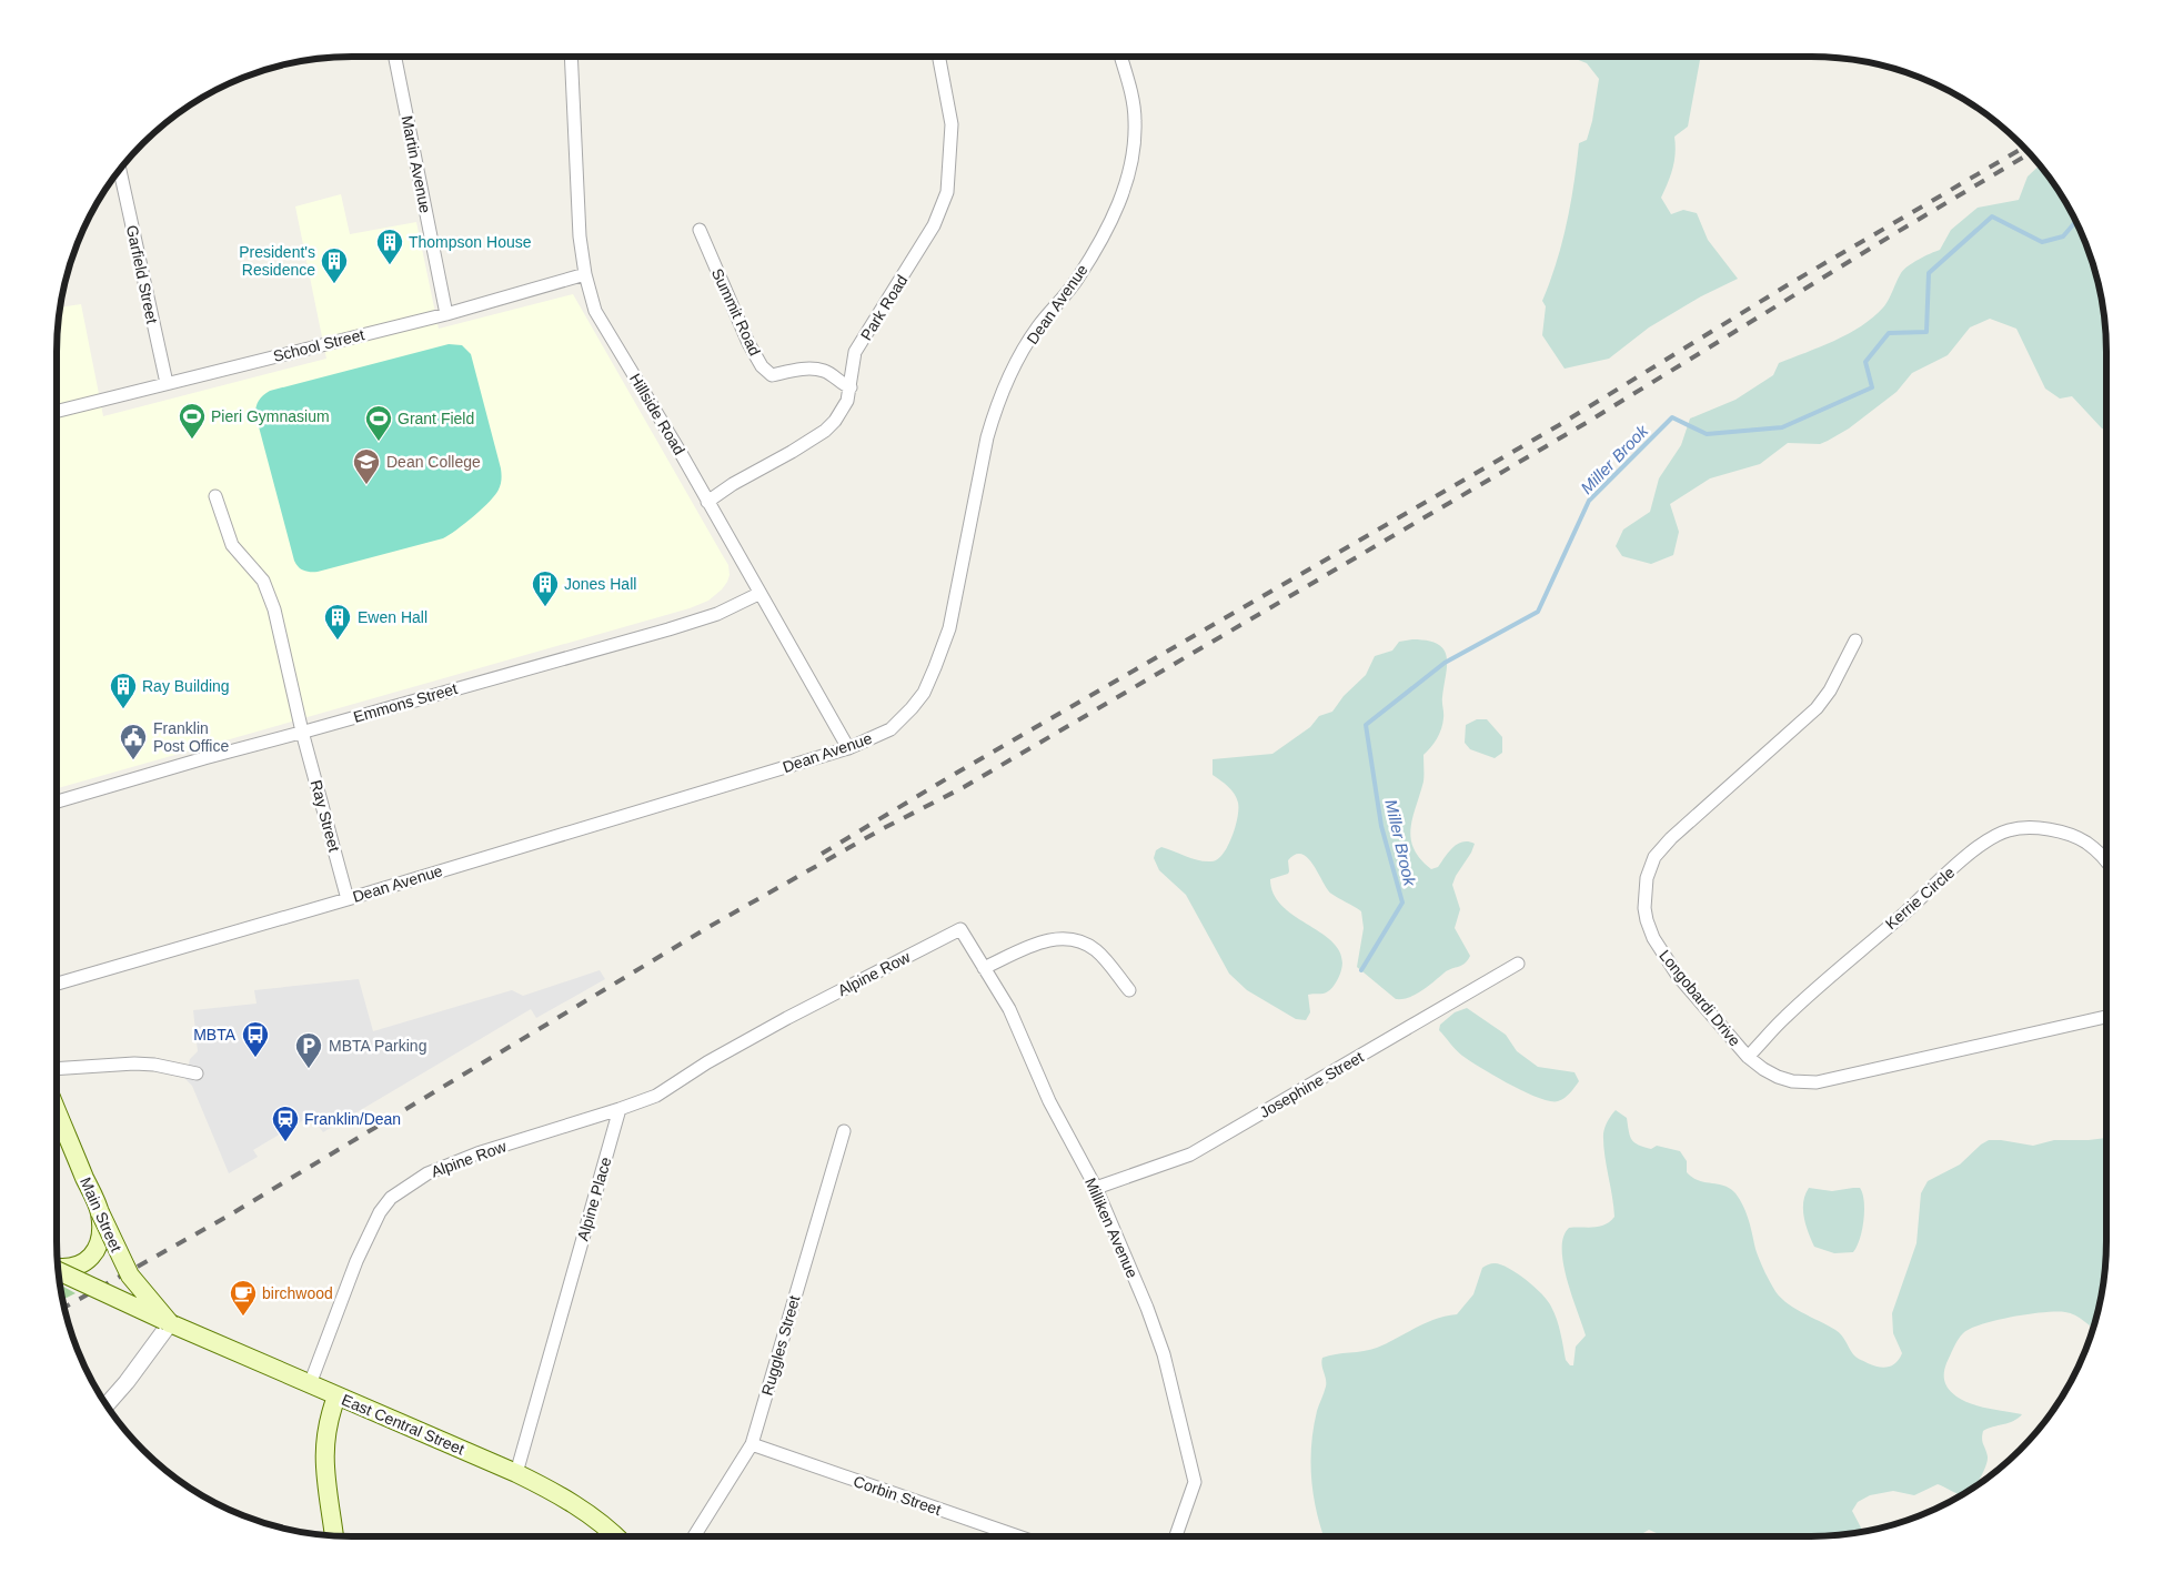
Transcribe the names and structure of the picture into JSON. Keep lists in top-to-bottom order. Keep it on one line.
{"streets":{"main road":["Main Street","East Central Street"],"street":["Martin Avenue","Garfield Street","Dean Avenue","Park Road","Summit Road","School Street","Hillside Road","Emmons Street","Ray Street","Kerrie Circle","Alpine Row","Longobardi Drive","Josephine Street","Alpine Place","Milliken Avenue","Ruggles Street","Corbin Street"]},"crossings":[["Martin Avenue","School Street"],["Garfield Street","School Street"],["Dean Avenue","Hillside Road"],["Dean Avenue","Ray Street"],["Park Road","Summit Road"],["Park Road","Hillside Road"],["School Street","Hillside Road"],["Hillside Road","Emmons Street"],["Emmons Street","Ray Street"],["Kerrie Circle","Longobardi Drive"],["Alpine Row","Alpine Place"],["Alpine Row","Milliken Avenue"],["Alpine Row","East Central Street"],["Josephine Street","Milliken Avenue"],["Alpine Place","East Central Street"],["Main Street","East Central Street"],["Ruggles Street","Corbin Street"]],"water":["Miller Brook"],"places":{"building":["Thompson House","President's Residence","Jones Hall","Ewen Hall","Ray Building"],"sports":["Pieri Gymnasium","Grant Field"],"school or university":["Dean College"],"public building":["Franklin Post Office"],"bus stop":["MBTA"],"parking":["MBTA Parking"],"station":["Franklin/Dean"],"cafe":["birchwood"]}}
